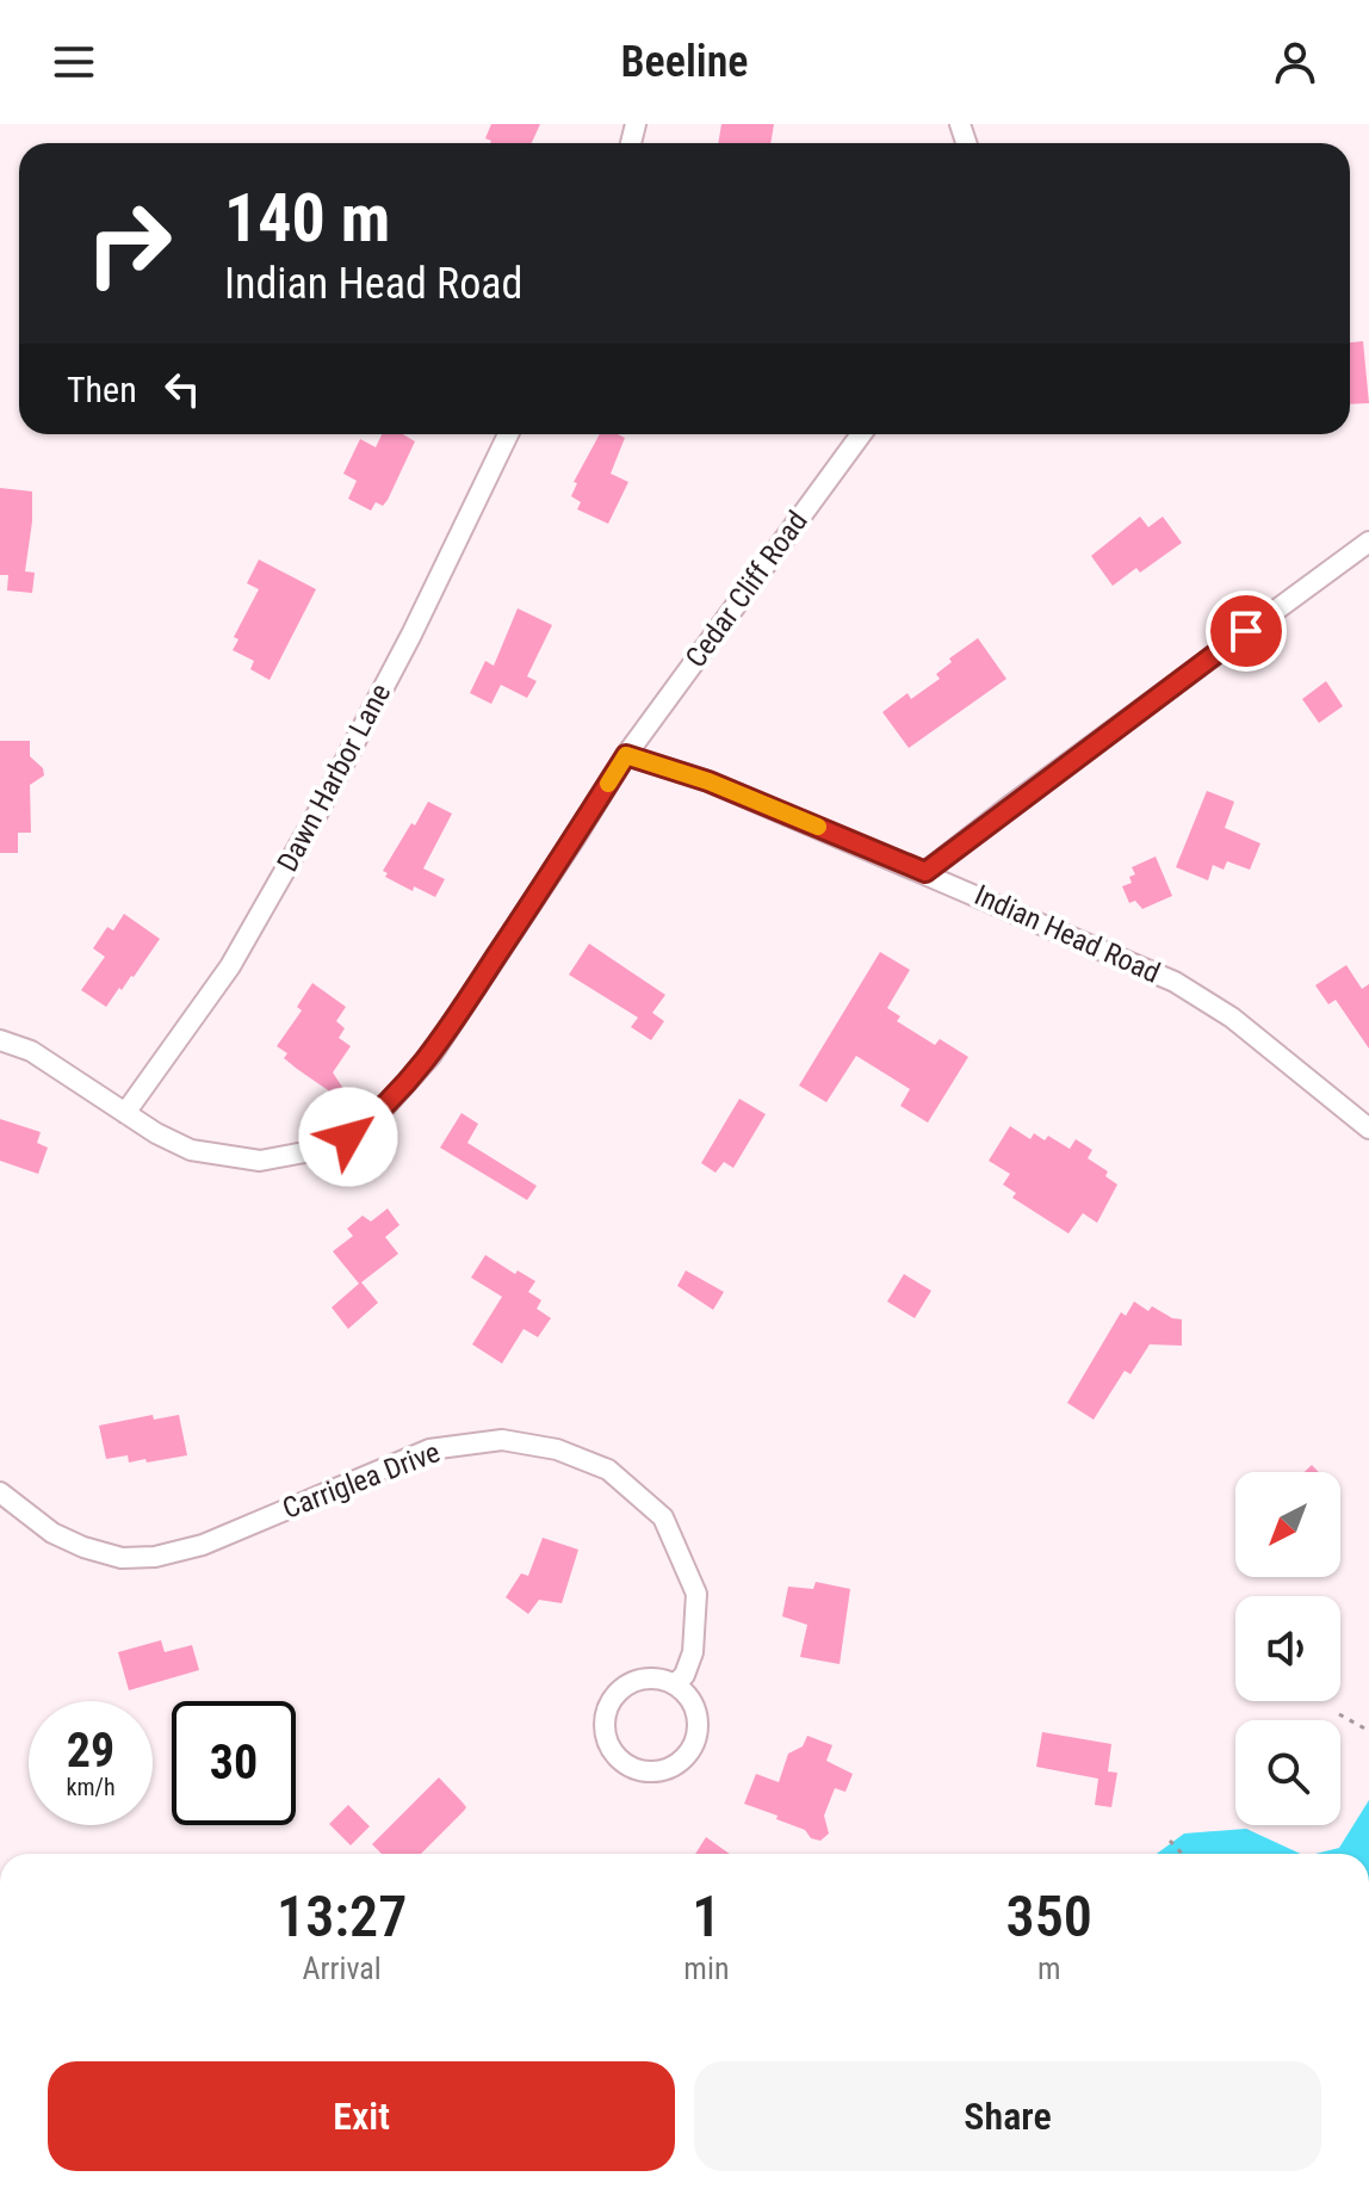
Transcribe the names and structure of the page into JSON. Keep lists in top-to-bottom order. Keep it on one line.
{"streets":{"street":["Cedar Cliff Road","Dawn Harbor Lane","Indian Head Road","Carriglea Drive"]},"crossings":[["Cedar Cliff Road","Indian Head Road"]],"north":"bottom left","page":{"header":"Beeline","turn":["140 m","Indian Head Road"],"then":"Then","speed":"29 km/h","limit":"30","eta":["13:27","Arrival","1","min","350","m"],"buttons":["Exit","Share"]}}
